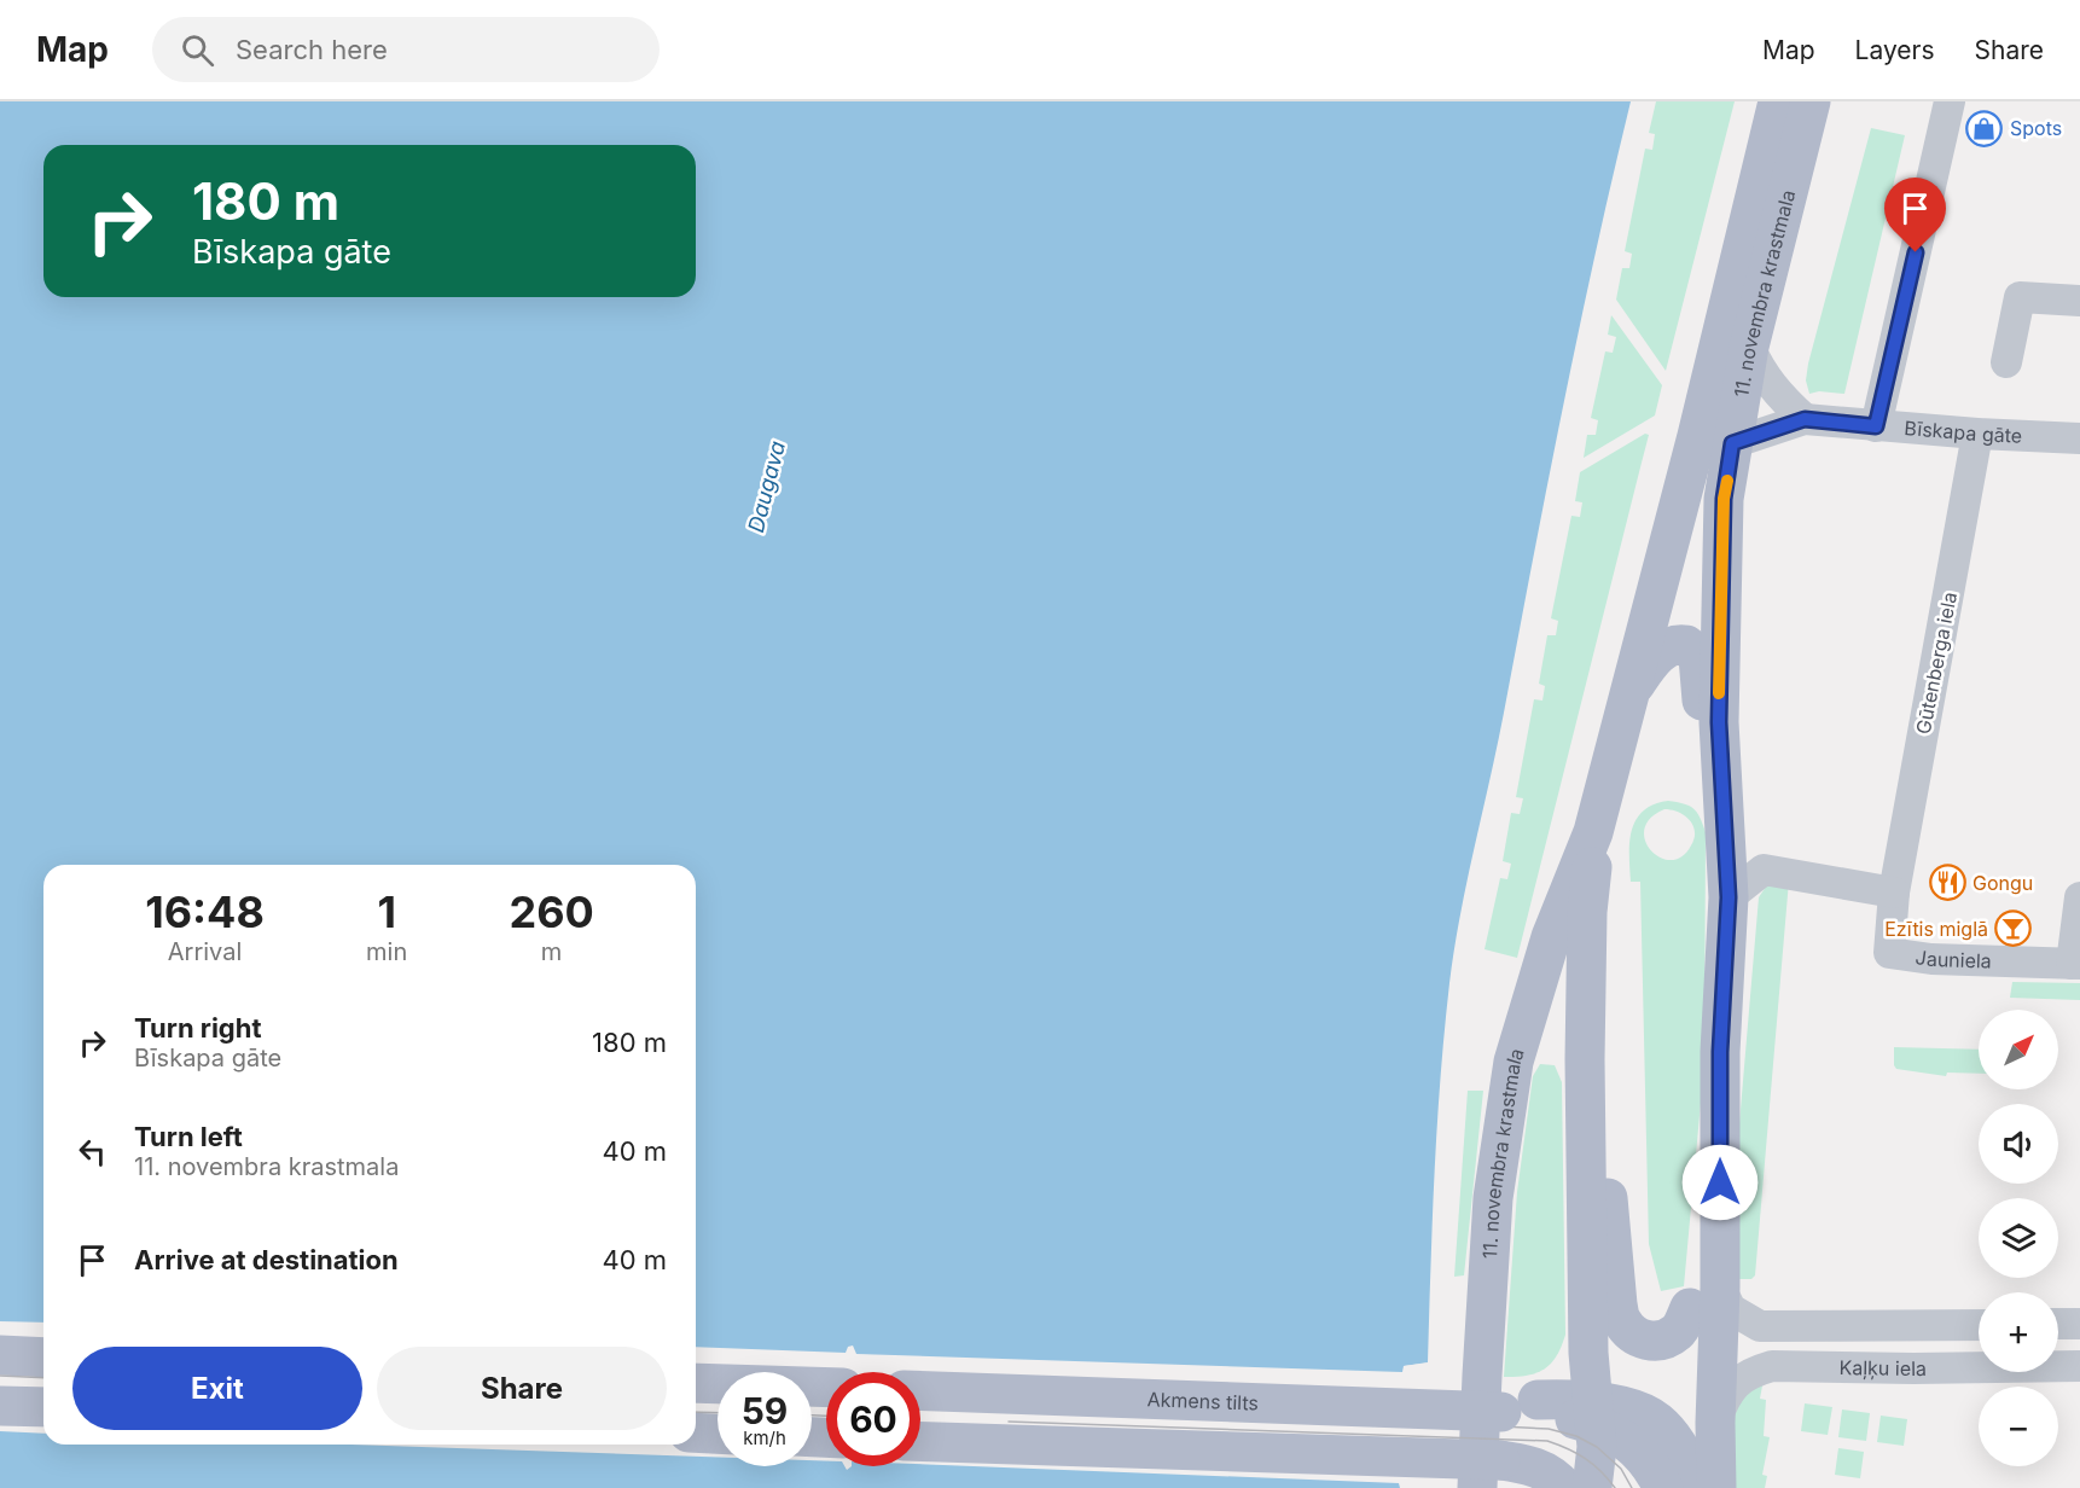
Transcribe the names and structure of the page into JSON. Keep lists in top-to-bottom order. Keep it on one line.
{"streets":{"main road":["11. novembra krastmala","Akmens tilts"],"street":["Bīskapa gāte","Gūtenberga iela","Jauniela","Kaļķu iela"]},"crossings":[["11. novembra krastmala","Bīskapa gāte"],["11. novembra krastmala","Kaļķu iela"],["Bīskapa gāte","Gūtenberga iela"],["Gūtenberga iela","Jauniela"]],"water":["Daugava"],"places":{"shop":["Spots"],"restaurant":["Gongu"],"bar":["Ezītis miglā"]},"north":"top right","page":{"header":"Map","search":"Search here","nav":["Map","Layers","Share"],"turn":["180 m","Bīskapa gāte"],"eta":["16:48","Arrival","1","min","260","m"],"list":[{"name":"Turn right","note":"Bīskapa gāte","value":"180 m"},{"name":"Turn left","note":"11. novembra krastmala","value":"40 m"},{"name":"Arrive at destination","value":"40 m"}],"map_buttons":["+","−"],"buttons":["Exit","Share"],"speed":"59 km/h","limit":"60"}}
